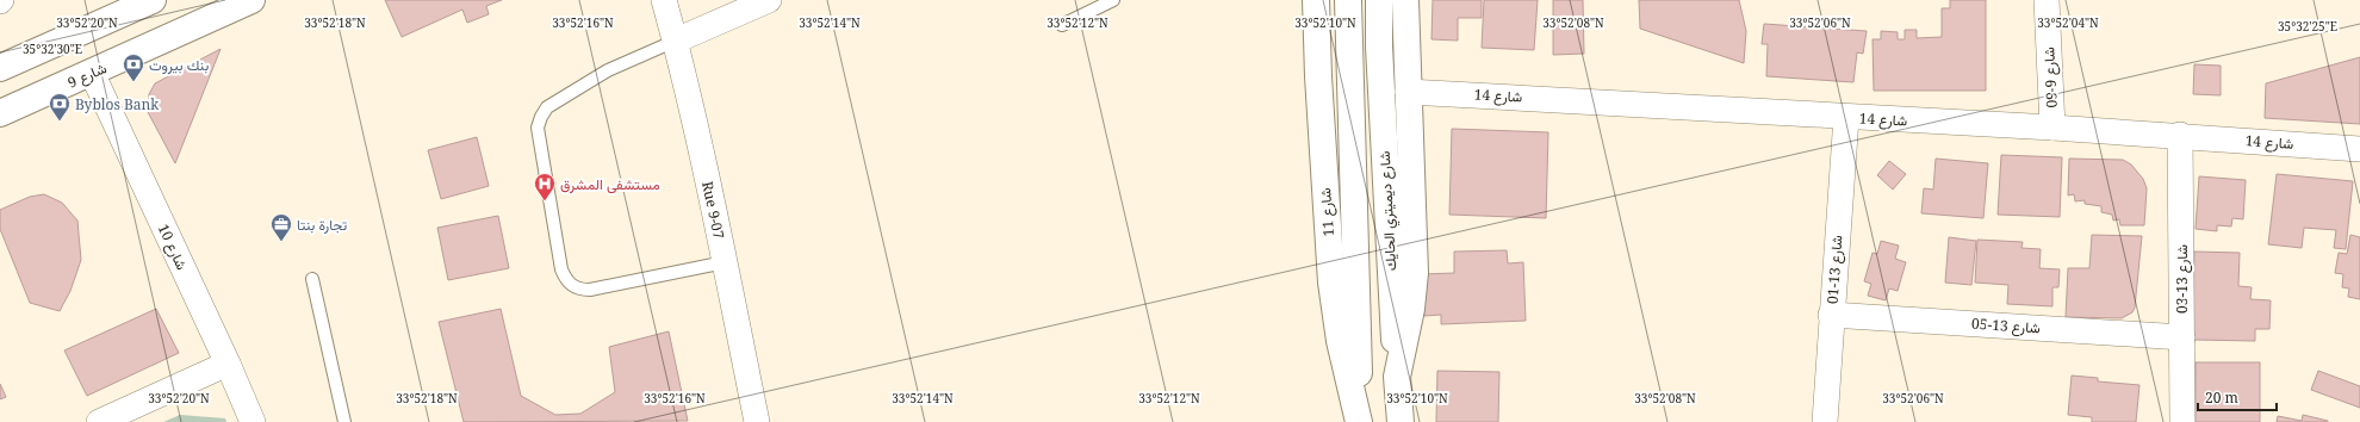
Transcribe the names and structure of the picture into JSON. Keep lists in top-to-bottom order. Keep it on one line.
{"streets":{"main road":["شارع 9","شارع ديميتري الحايك","شارع 11"],"street":["شارع 9-09","شارع 14","Rue 9-07","شارع 10","شارع 13-01","شارع 13-03","شارع 13-05"]},"crossings":[["شارع 9","شارع 10"],["شارع 9-09","شارع 14"],["شارع 14","شارع 13-01"],["شارع 14","شارع 13-03"],["شارع 13-01","شارع 13-05"],["شارع 13-03","شارع 13-05"]],"places":{"bank":["بنك بيروت","Byblos Bank"],"hospital":["مستشفى المشرق"],"office":["تجارة بنتا"]},"scale_bar":"20 m","coordinates":["33°52'20\"N","33°52'18\"N","33°52'16\"N","33°52'14\"N","33°52'12\"N","33°52'10\"N","33°52'08\"N","33°52'06\"N","33°52'04\"N","35°32'25\"E","35°32'30\"E"]}
